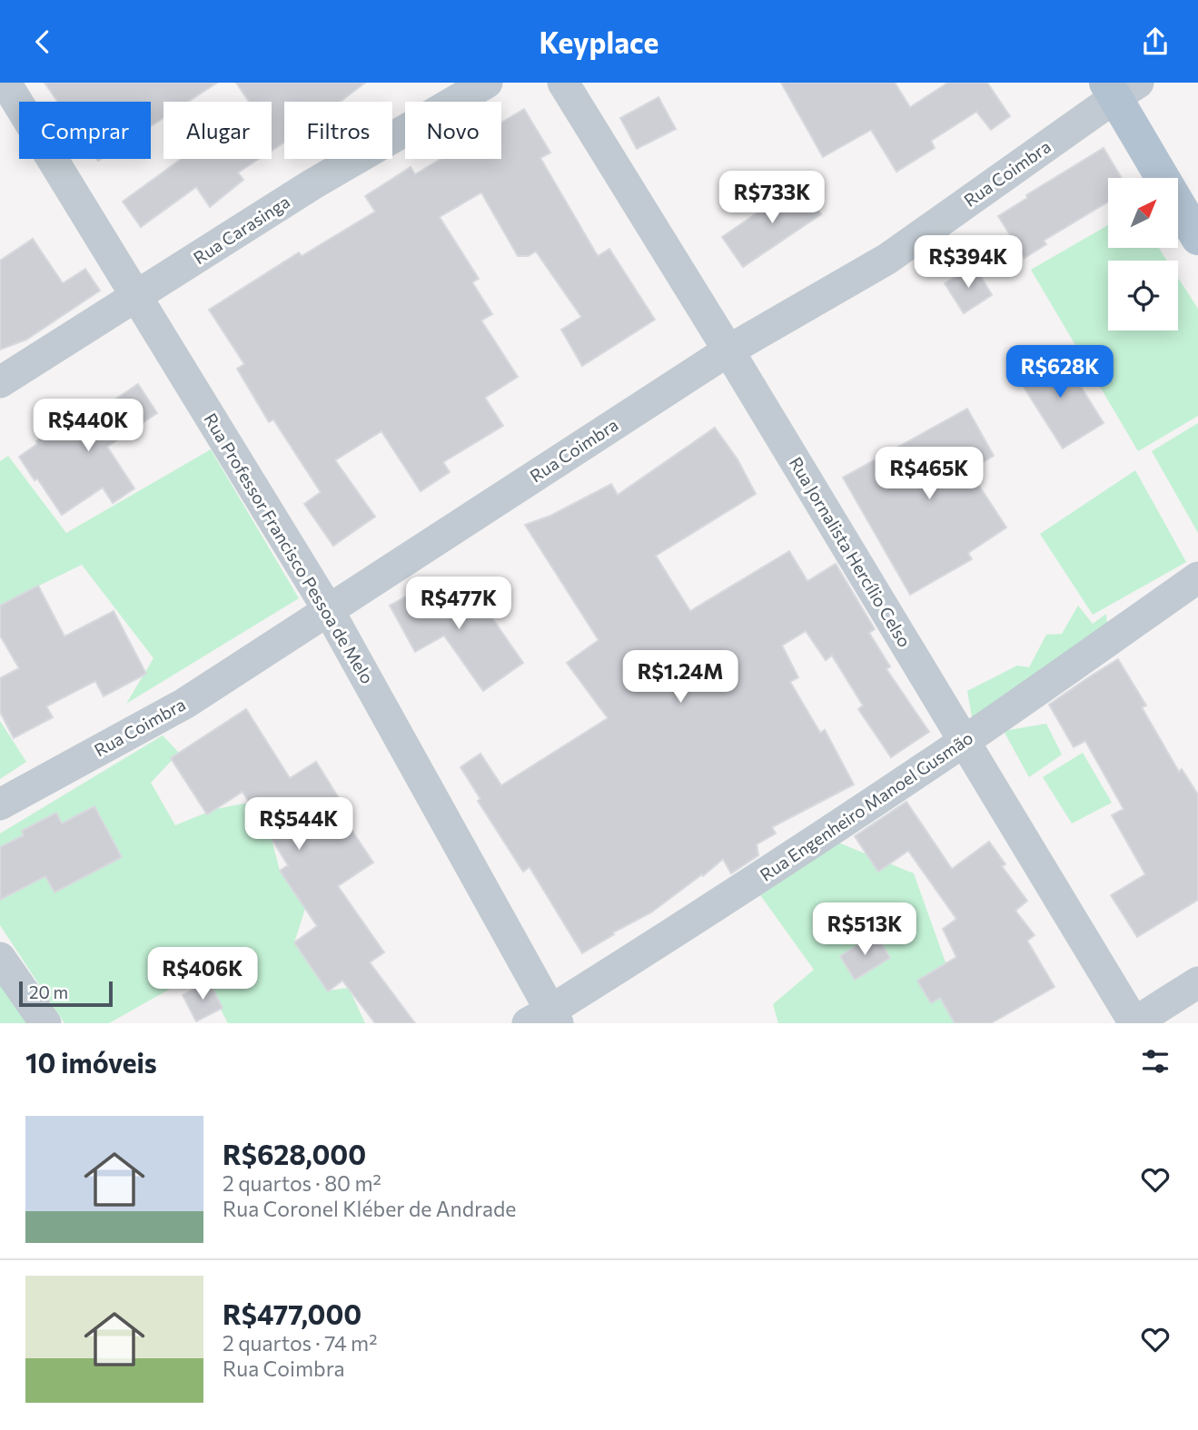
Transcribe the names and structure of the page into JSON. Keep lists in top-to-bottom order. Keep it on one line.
{"streets":{"street":["Rua Coimbra","Rua Carasinga","Rua Professor Francisco Pessoa de Melo","Rua Jornalista Hercílio Celso","Rua Engenheiro Manoel Gusmão"]},"crossings":[["Rua Coimbra","Rua Professor Francisco Pessoa de Melo"],["Rua Coimbra","Rua Jornalista Hercílio Celso"],["Rua Carasinga","Rua Professor Francisco Pessoa de Melo"],["Rua Professor Francisco Pessoa de Melo","Rua Engenheiro Manoel Gusmão"],["Rua Jornalista Hercílio Celso","Rua Engenheiro Manoel Gusmão"]],"scale_bar":"20 m","north":"top right","page":{"header":"Keyplace","chip":["Comprar","Alugar","Filtros","Novo"],"price":["R$733K","R$394K","R$628K","R$440K","R$465K","R$477K","R$1.24M","R$544K","R$513K","R$406K"],"scale":"20 m","heading":"10 imóveis","list":[{"name":"R$628,000","note":"2 quartos · 80 m² · Rua Coronel Kléber de Andrade"},{"name":"R$477,000","note":"2 quartos · 74 m² · Rua Coimbra"}]}}
